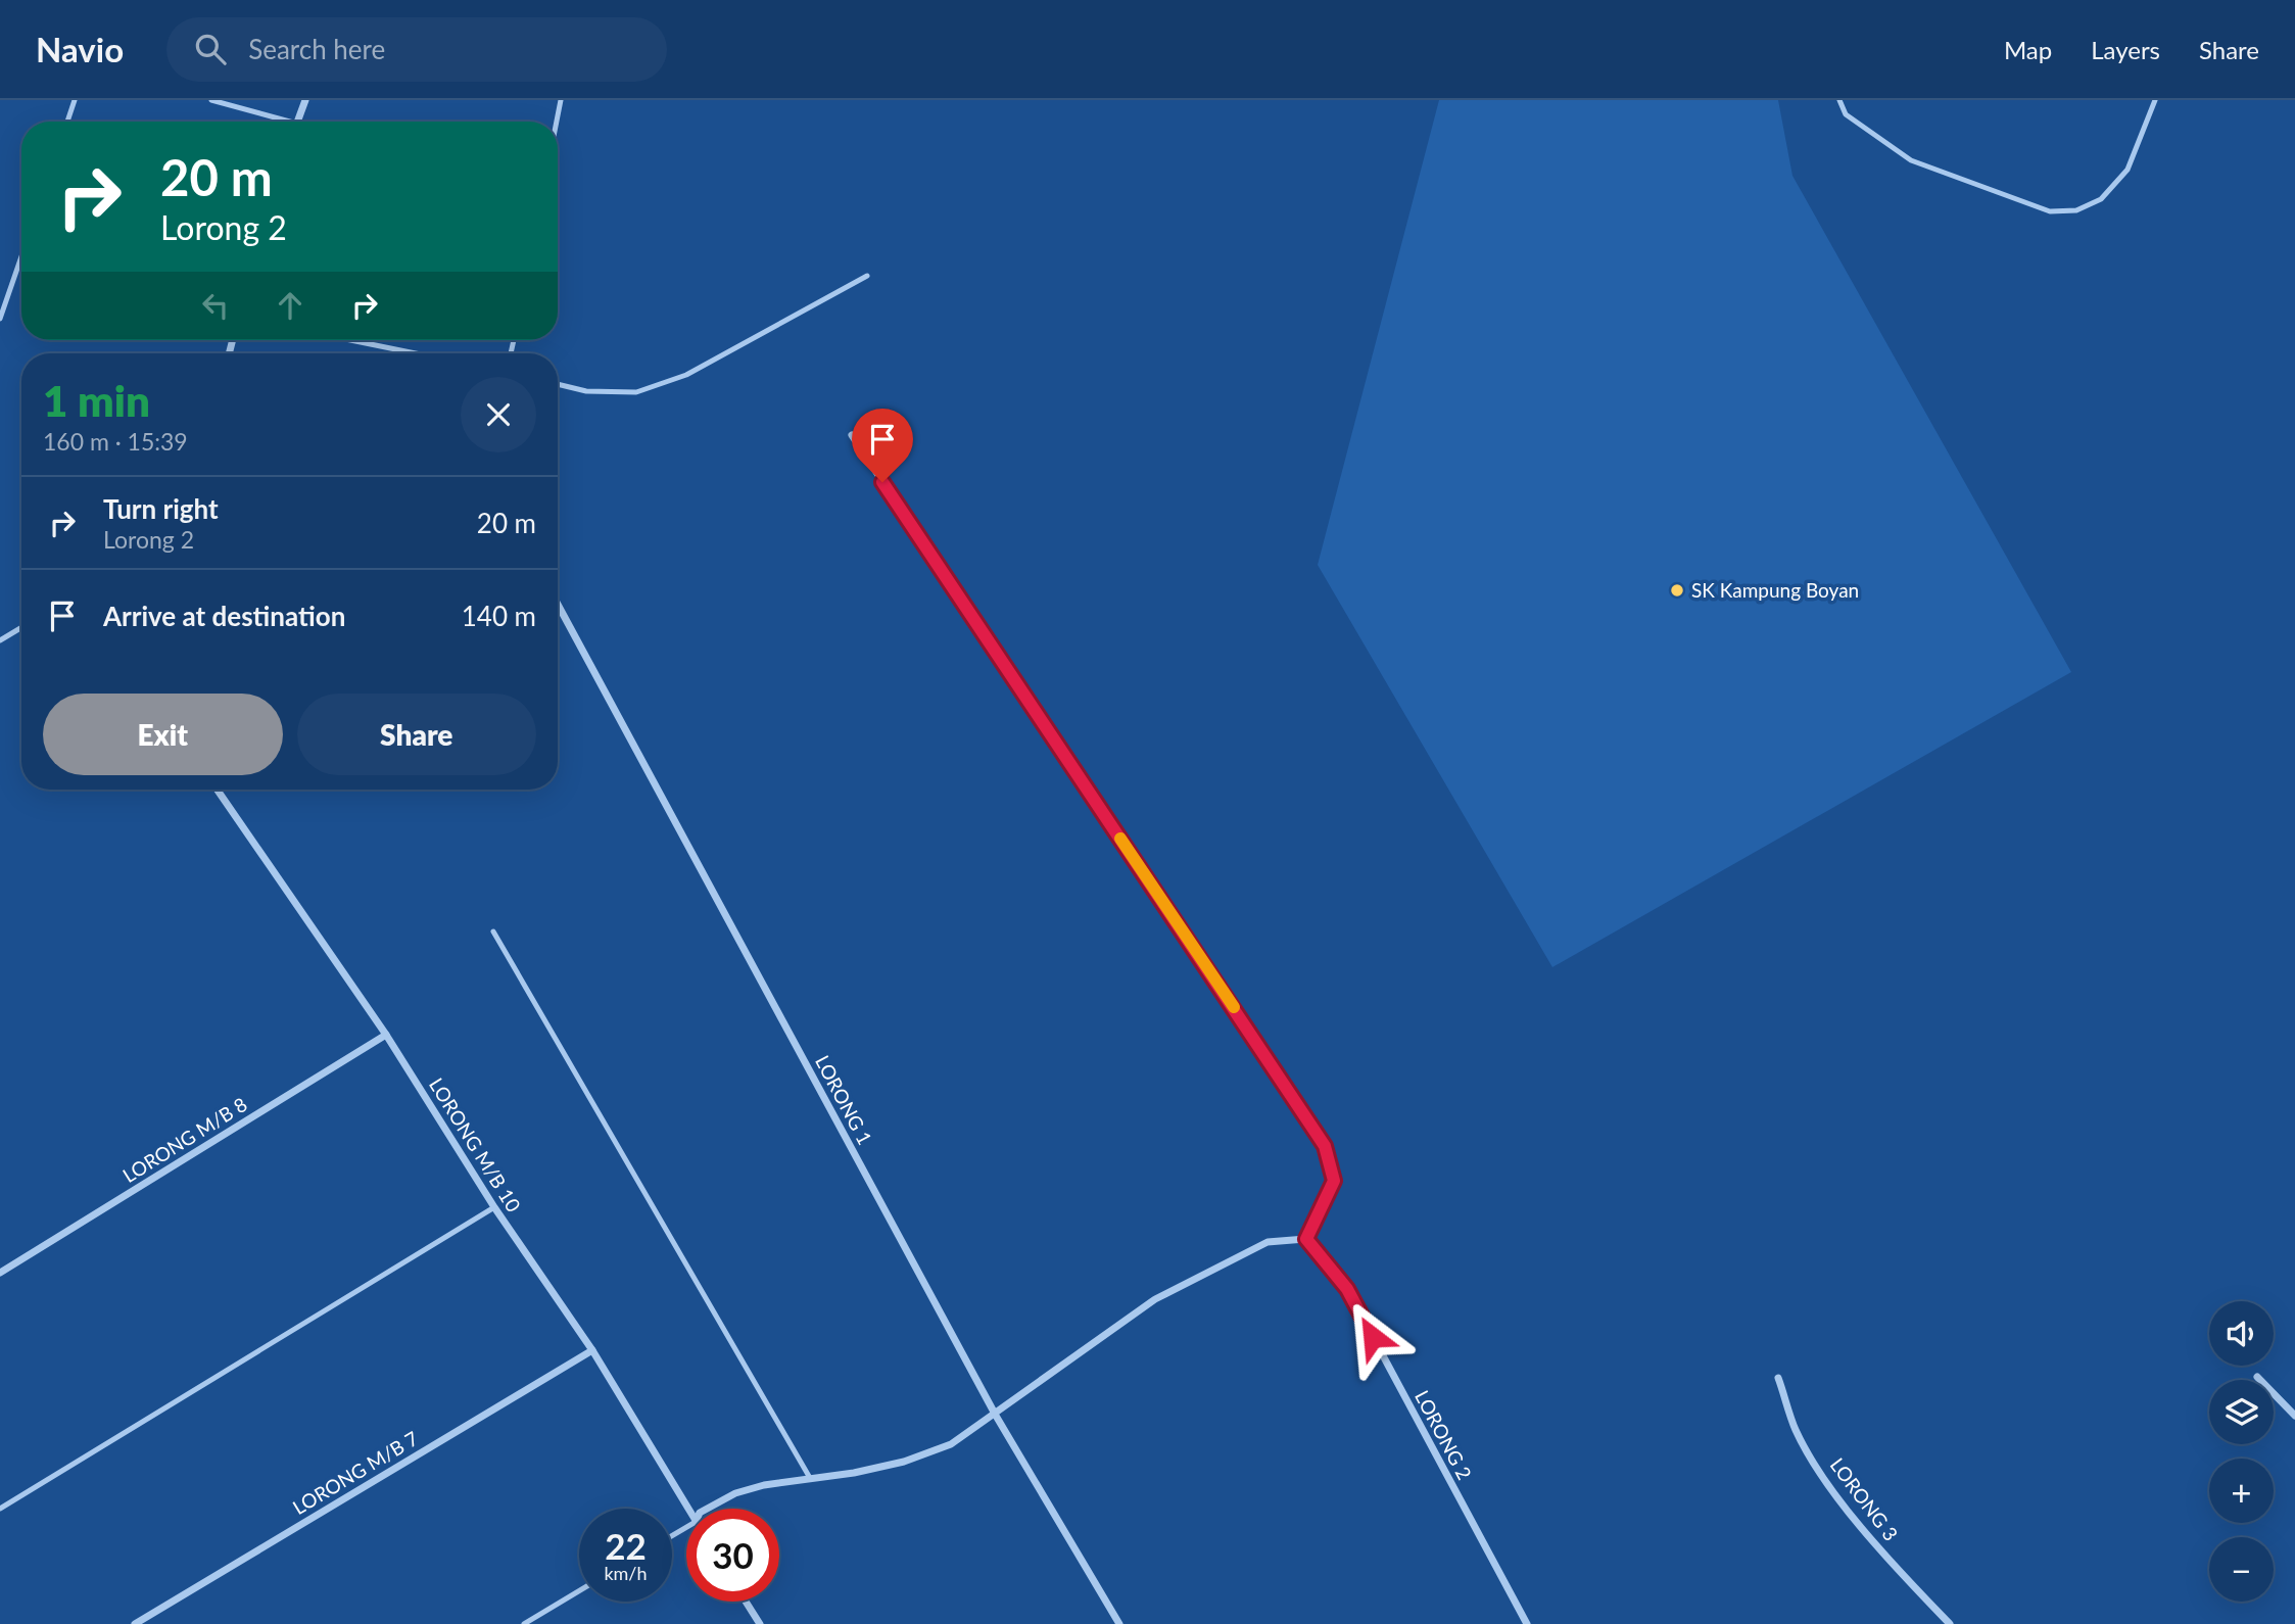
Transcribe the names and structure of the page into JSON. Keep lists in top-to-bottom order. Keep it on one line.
{"streets":{"street":["LORONG 1","LORONG M/B 8","LORONG M/B 10","LORONG 2","LORONG M/B 7","LORONG 3"]},"crossings":[["LORONG M/B 8","LORONG M/B 10"],["LORONG M/B 10","LORONG M/B 7"]],"places":["SK Kampung Boyan"],"page":{"header":"Navio","search":"Search here","nav":["Map","Layers","Share"],"turn":["20 m","Lorong 2"],"heading":["1 min","160 m · 15:39"],"list":[{"name":"Turn right","note":"Lorong 2","value":"20 m"},{"name":"Arrive at destination","value":"140 m"}],"buttons":["Exit","Share"],"map_buttons":["+","−"],"speed":"22 km/h","limit":"30"}}
